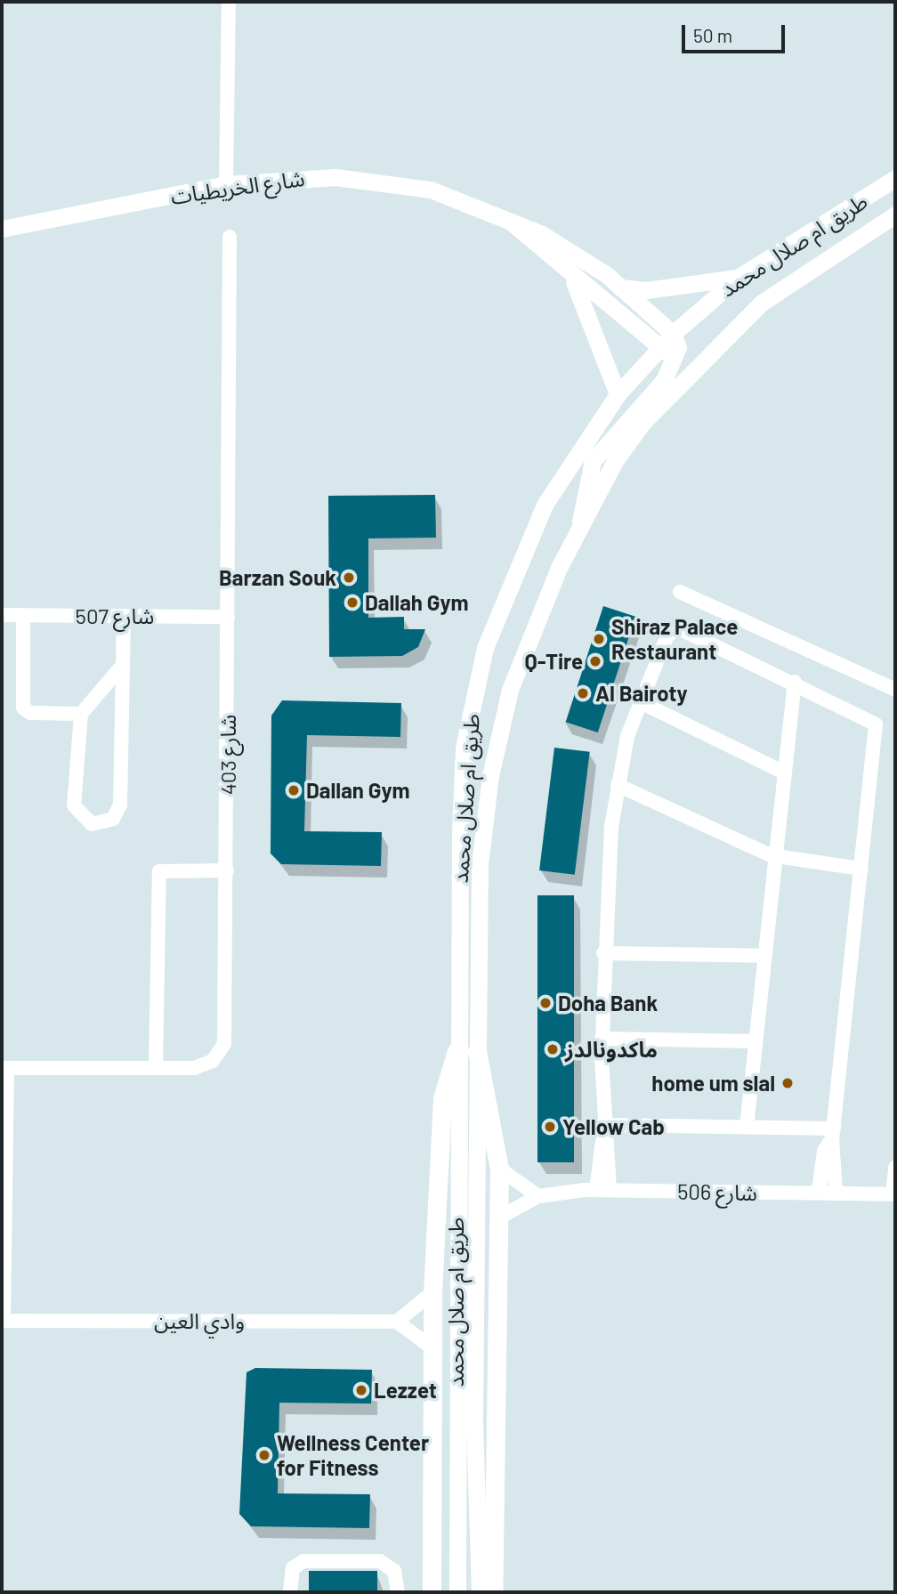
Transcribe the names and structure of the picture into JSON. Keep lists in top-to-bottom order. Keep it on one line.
{"streets":{"street":["شارع الخريطيات","طريق ام صلال محمد","شارع 507","شارع 403","شارع 506","وادي العين"]},"crossings":[["شارع الخريطيات","طريق ام صلال محمد"],["شارع 507","شارع 403"],["شارع 403","وادي العين"]],"places":["Barzan Souk","Dallah Gym","Shiraz Palace Restaurant","Q-Tire","Al Bairoty","Dallan Gym","Doha Bank","ماكدونالدز","home um slal","Yellow Cab","Lezzet","Wellness Center for Fitness"],"scale_bar":"50 m"}
